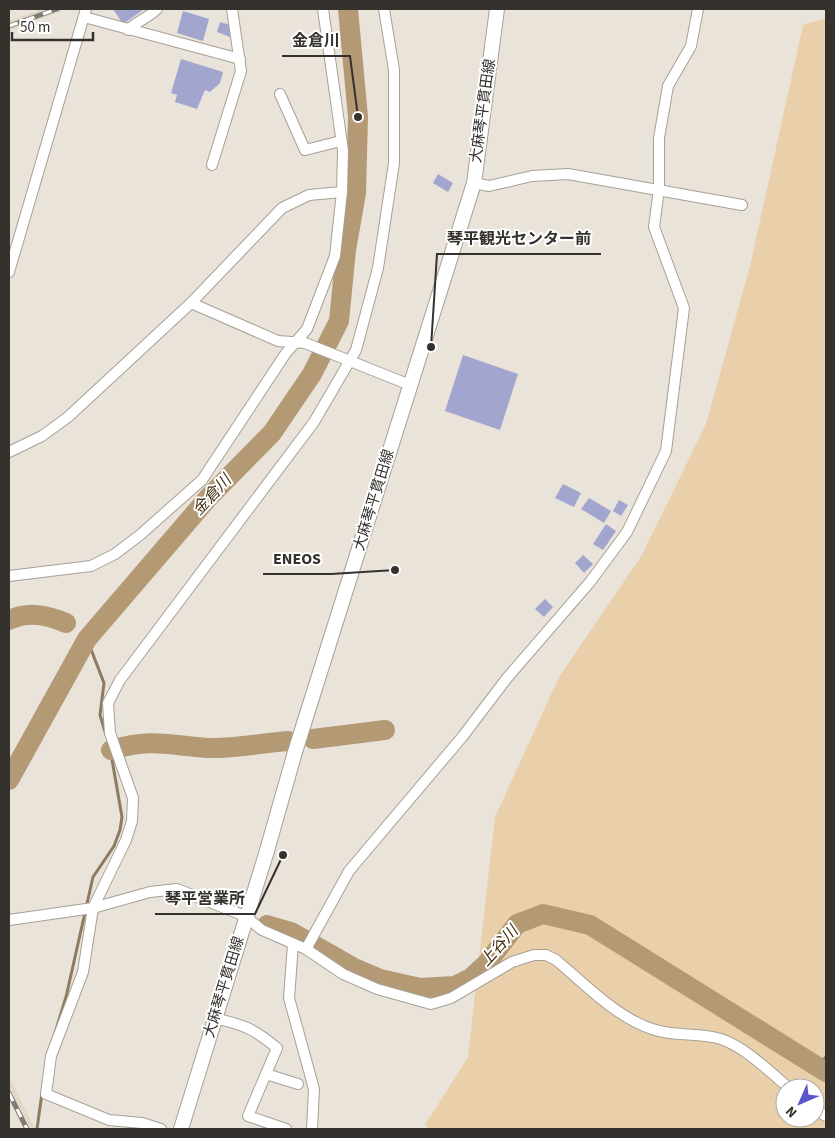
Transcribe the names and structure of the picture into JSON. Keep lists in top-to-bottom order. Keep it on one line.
{"streets":{"main road":["大麻琴平貫田線"]},"water":["金倉川","上谷川"],"places":["金倉川","琴平観光センター前","ENEOS","琴平営業所"],"scale_bar":"50 m","north":"bottom left"}
